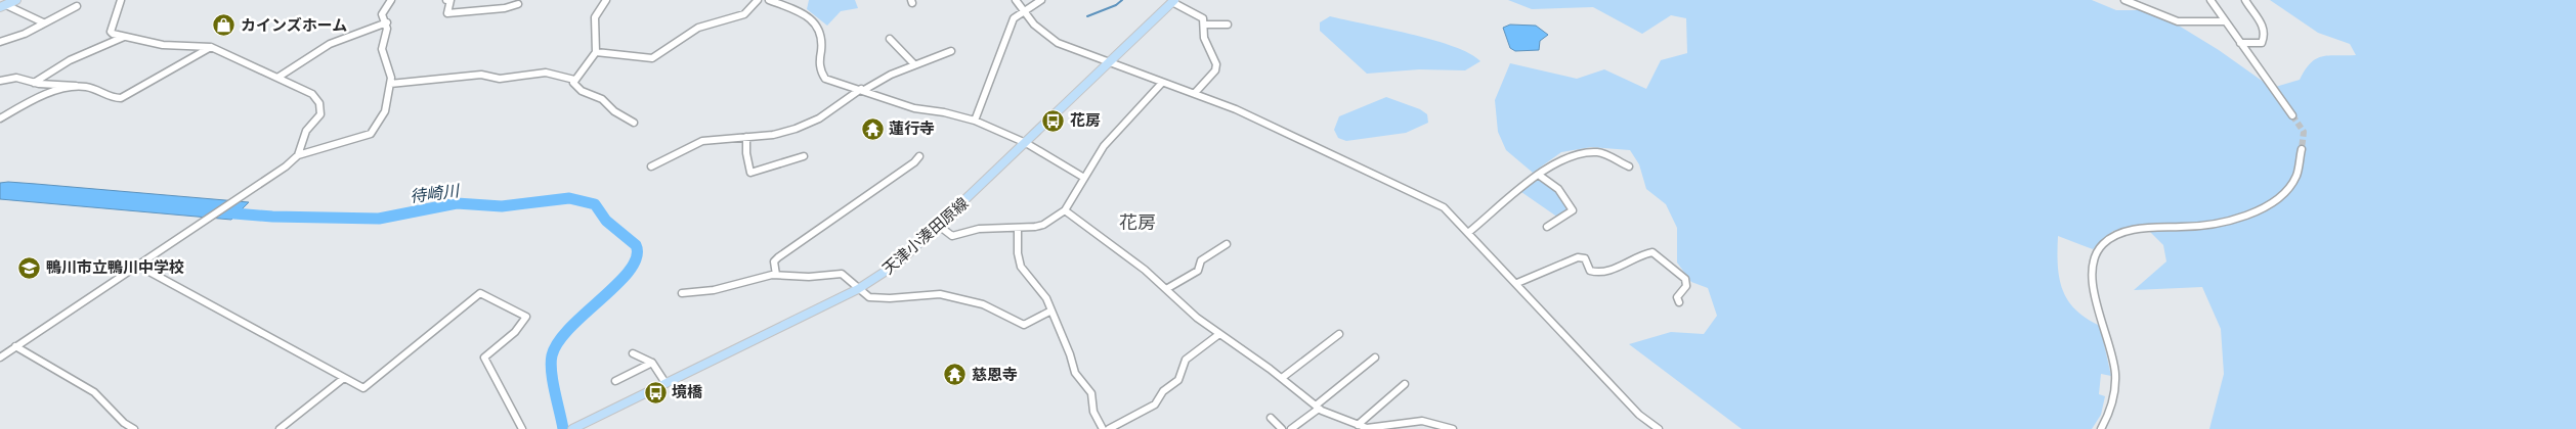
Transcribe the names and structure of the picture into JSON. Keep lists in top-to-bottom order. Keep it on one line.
{"streets":{"main road":["天津小湊田原線"]},"districts":["花房"],"water":["待崎川"],"places":{"shop":["カインズホーム"],"bus stop":["花房","境橋"],"temple":["蓮行寺","慈恩寺"],"school or university":["鴨川市立鴨川中学校"]}}
